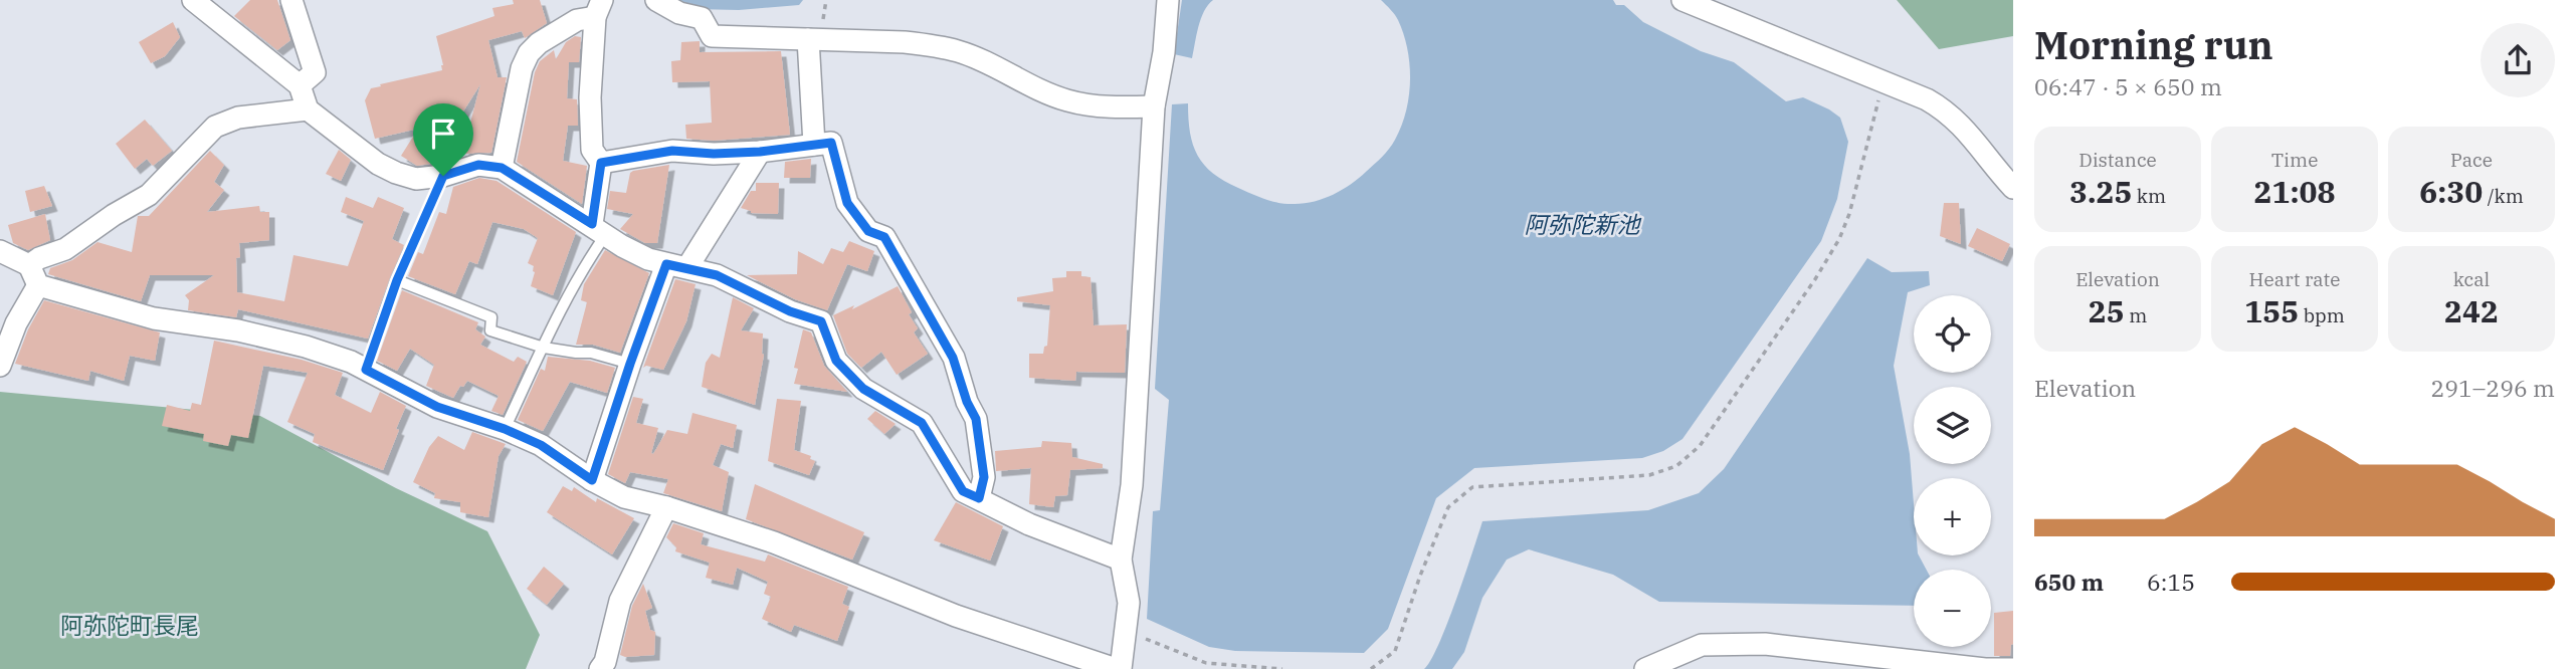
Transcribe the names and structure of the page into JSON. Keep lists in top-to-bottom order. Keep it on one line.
{"districts":["阿弥陀町長尾"],"water":["阿弥陀新池"],"page":{"heading":["Morning run","06:47 · 5 × 650 m"],"stats":[["Distance","3.25 km"],["Time","21:08"],["Pace","6:30 /km"],["Elevation","25 m"],["Heart rate","155 bpm"],["kcal","242"]],"map_buttons":["+","−"],"chart":["Elevation","291–296 m"],"list":[{"name":"650 m","note":"6:15"}]}}
